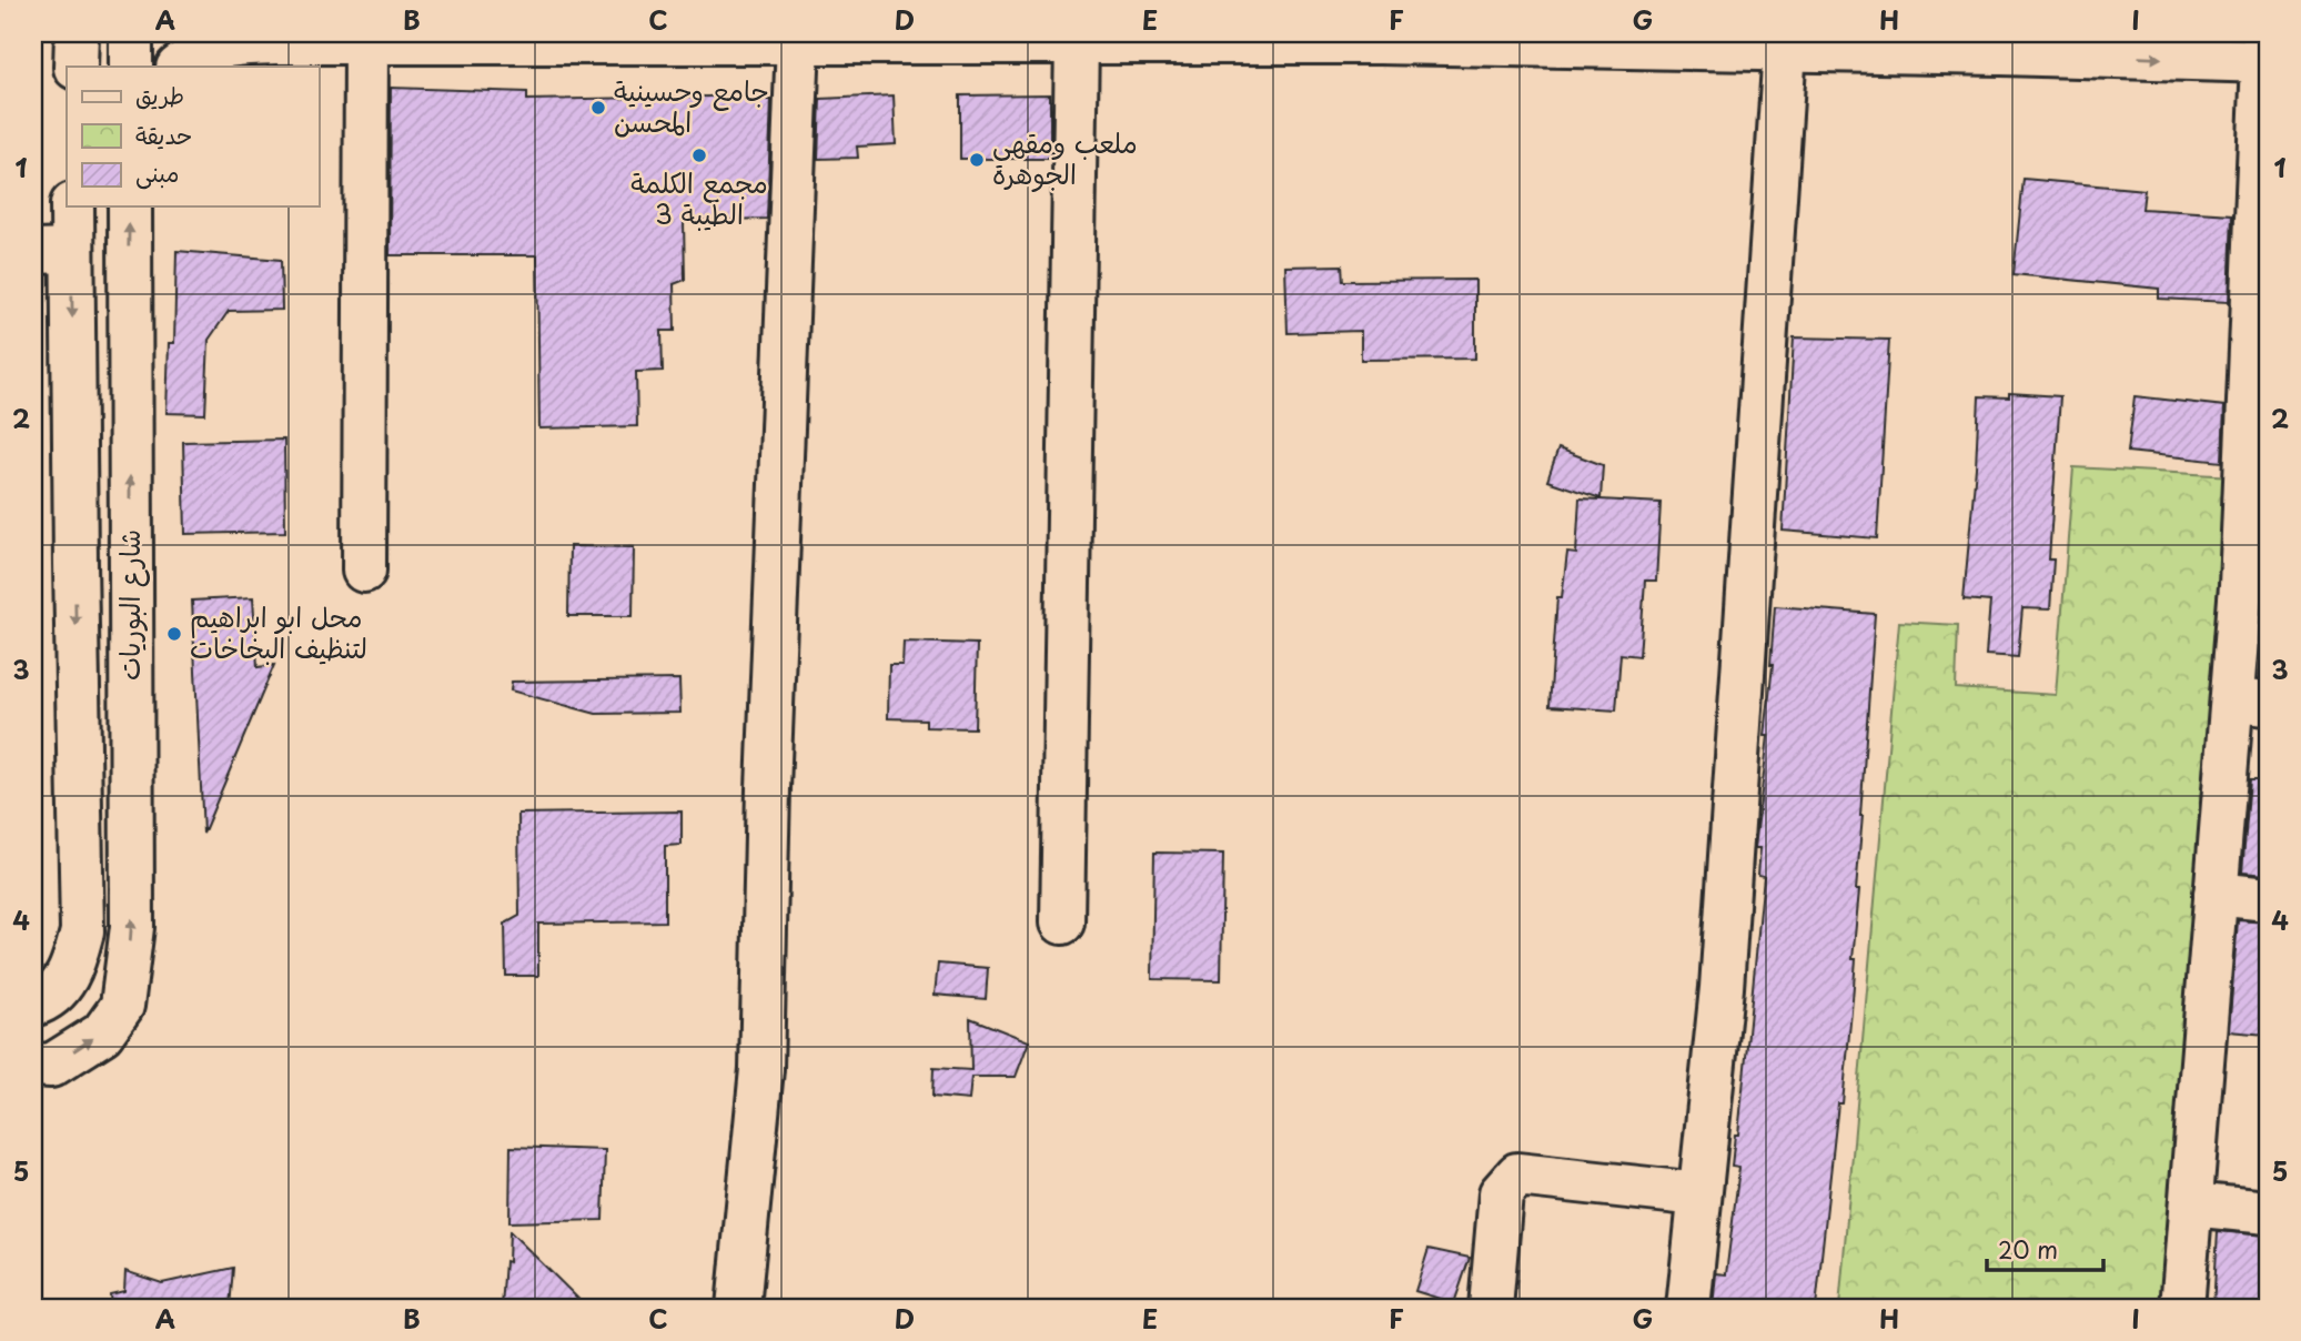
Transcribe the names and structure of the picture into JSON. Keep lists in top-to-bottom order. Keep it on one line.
{"streets":{"street":["شارع البوريات"]},"places":["جامع وحسينية المحسن","مجمع الكلمة الطيبة 3","ملعب ومقهى الجوهرة","محل ابو ابراهيم لتنظيف البخاخات"],"legend":["طريق","حديقة","مبنى"],"scale_bar":"20 m","grid":{"columns":["A","B","C","D","E","F","G","H","I"],"rows":["1","2","3","4","5"]}}
